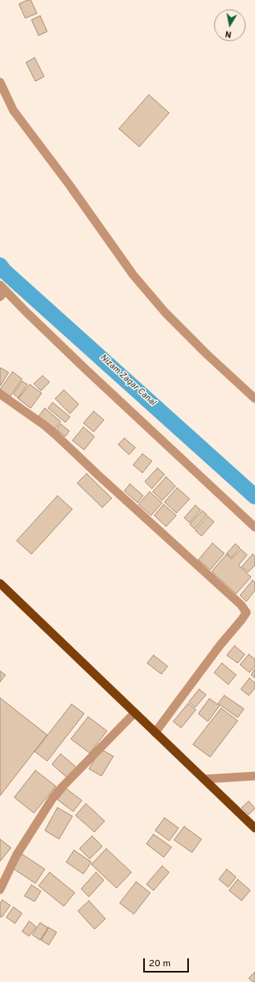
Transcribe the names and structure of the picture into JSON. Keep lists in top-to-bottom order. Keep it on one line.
{"water":["Nizam Zagar Canal"],"scale_bar":"20 m","north":"bottom"}
